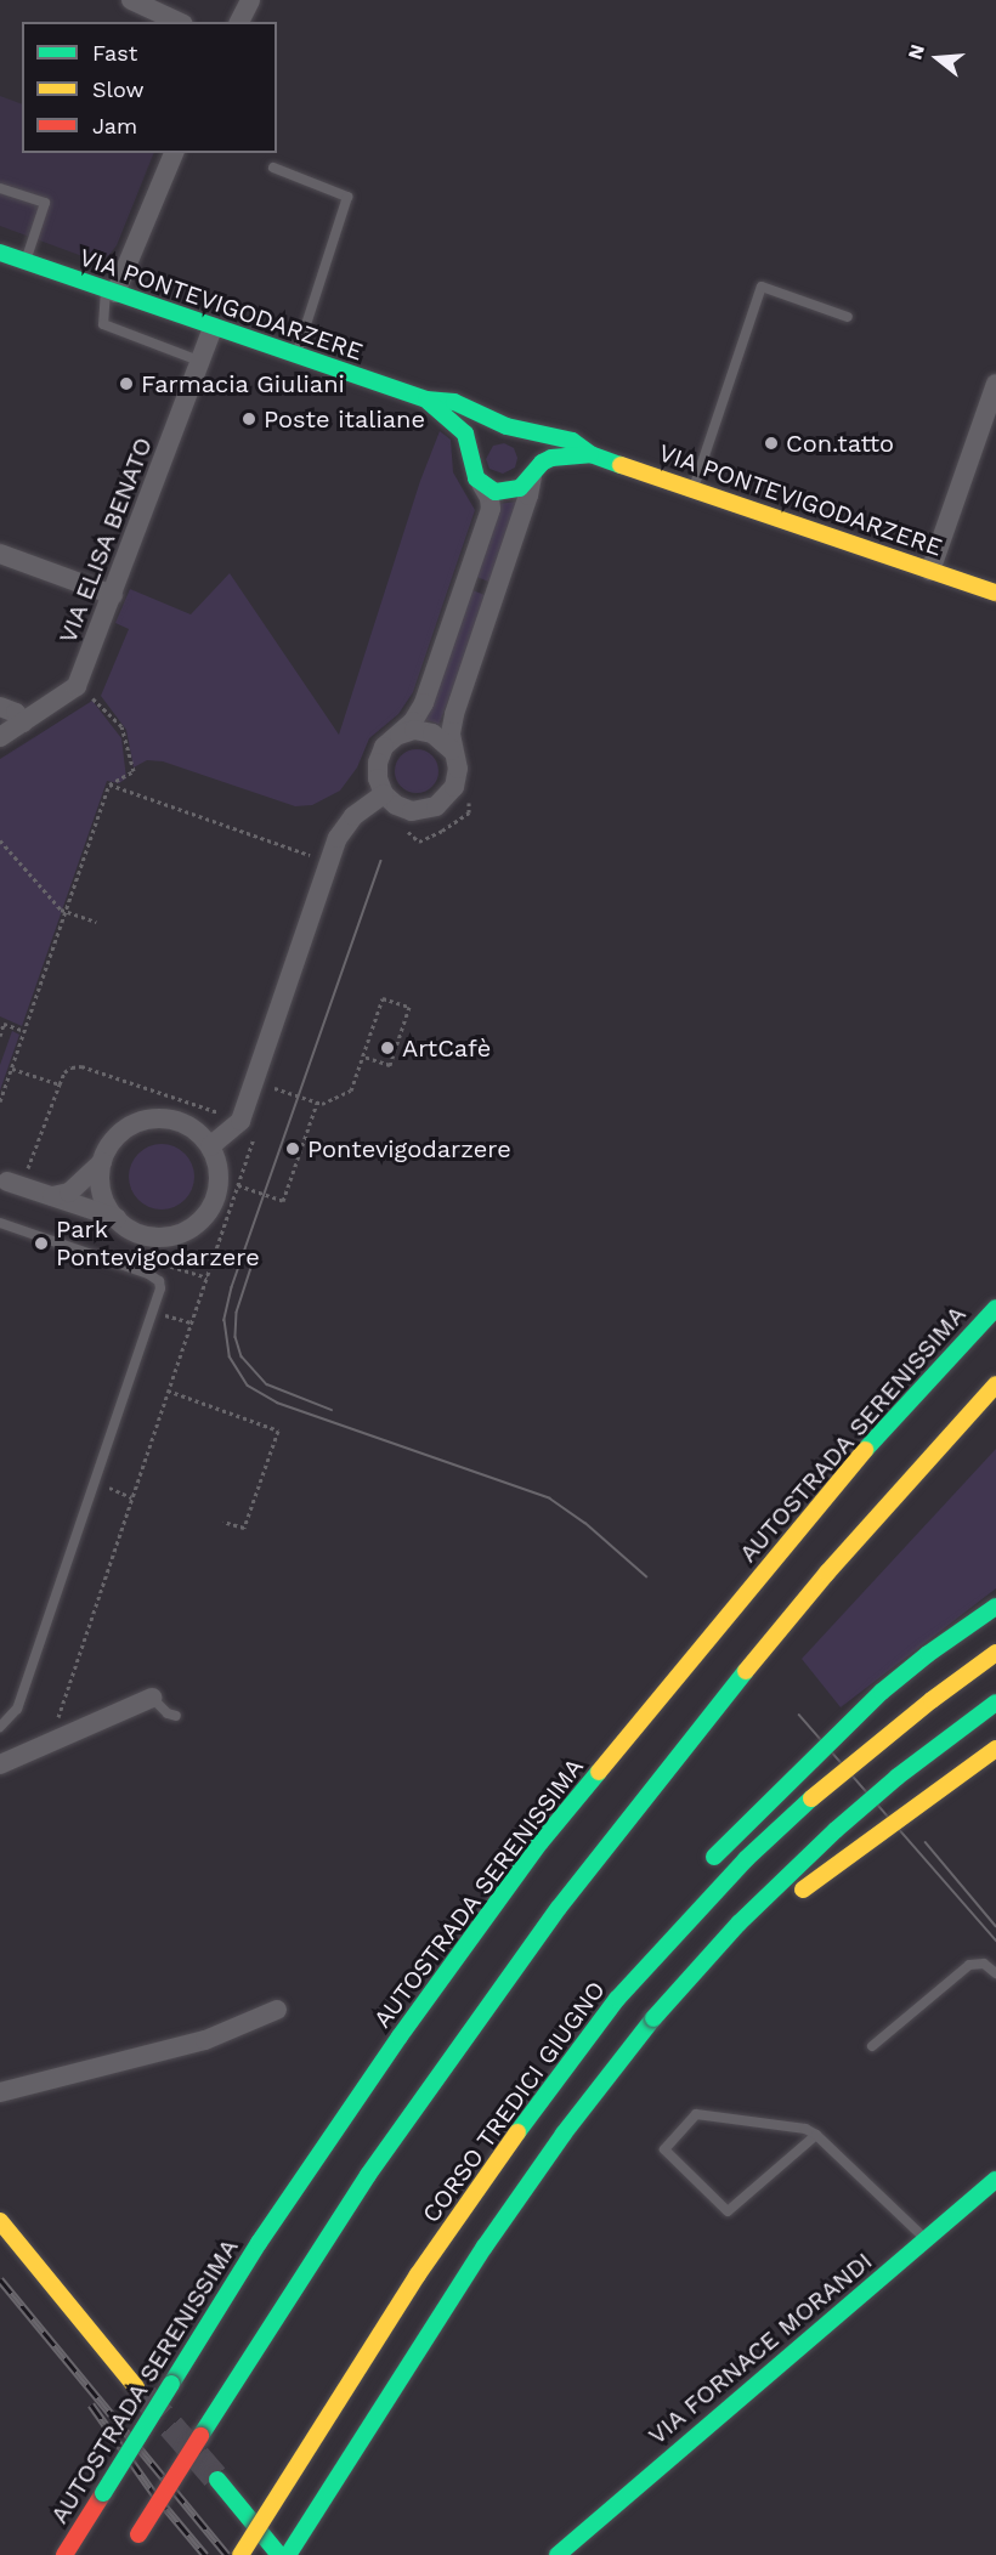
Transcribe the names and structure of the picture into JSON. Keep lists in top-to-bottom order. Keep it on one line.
{"streets":{"main road":["VIA PONTEVIGODARZERE","AUTOSTRADA SERENISSIMA","CORSO TREDICI GIUGNO","VIA FORNACE MORANDI"],"street":["VIA ELISA BENATO"]},"crossings":[["VIA PONTEVIGODARZERE","VIA ELISA BENATO"]],"places":["Farmacia Giuliani","Poste italiane","Con.tatto","ArtCafè","Pontevigodarzere","Park Pontevigodarzere"],"legend":["Fast","Slow","Jam"],"north":"left"}
